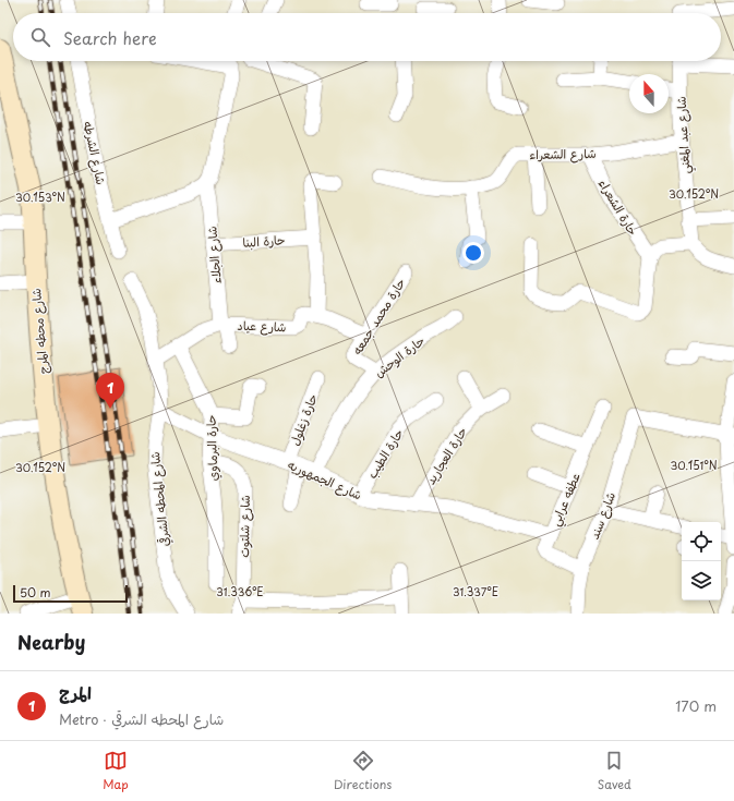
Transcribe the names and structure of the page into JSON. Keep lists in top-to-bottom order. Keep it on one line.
{"streets":{"main road":["شارع محطه المرج"],"street":["شارع عبد المغني","شارع الشرطه","شارع الشعراء","حارة الشعراء","حارة البنا","شارع الجلاء","حارة محمد جمعه","شارع عياد","حارة الوحش","حارة زغلول","حارة البرماوي","حارة الطيب","حارة العجاريد","شارع الجمهوريه","شارع المحطه الشرقي","عطفه عرابي","شارع سند","شارع شلتوت"]},"crossings":[["شارع عبد المغني","شارع الشعراء"],["شارع الشعراء","حارة الشعراء"],["حارة البنا","شارع الجلاء"],["شارع الجلاء","شارع عياد"],["حارة محمد جمعه","حارة الوحش"],["شارع عياد","حارة البرماوي"],["شارع عياد","شارع المحطه الشرقي"],["حارة الوحش","شارع الجمهوريه"],["حارة زغلول","شارع الجمهوريه"],["حارة البرماوي","شارع الجمهوريه"],["حارة البرماوي","شارع شلتوت"],["حارة الطيب","شارع الجمهوريه"],["حارة العجاريد","شارع الجمهوريه"],["شارع الجمهوريه","شارع المحطه الشرقي"],["شارع الجمهوريه","عطفه عرابي"],["عطفه عرابي","شارع سند"]],"scale_bar":"50 m","north":"top","page":{"search":"Search here","pins":"1","scale":"50 m","heading":"Nearby","list":[{"mark":"1","name":"المرج","note":"Metro · شارع المحطه الشرقي","value":"170 m"}],"nav":["Map","Directions","Saved"]},"coordinates":["30.152°N","30.153°N","30.151°N","31.336°E","31.337°E"]}
